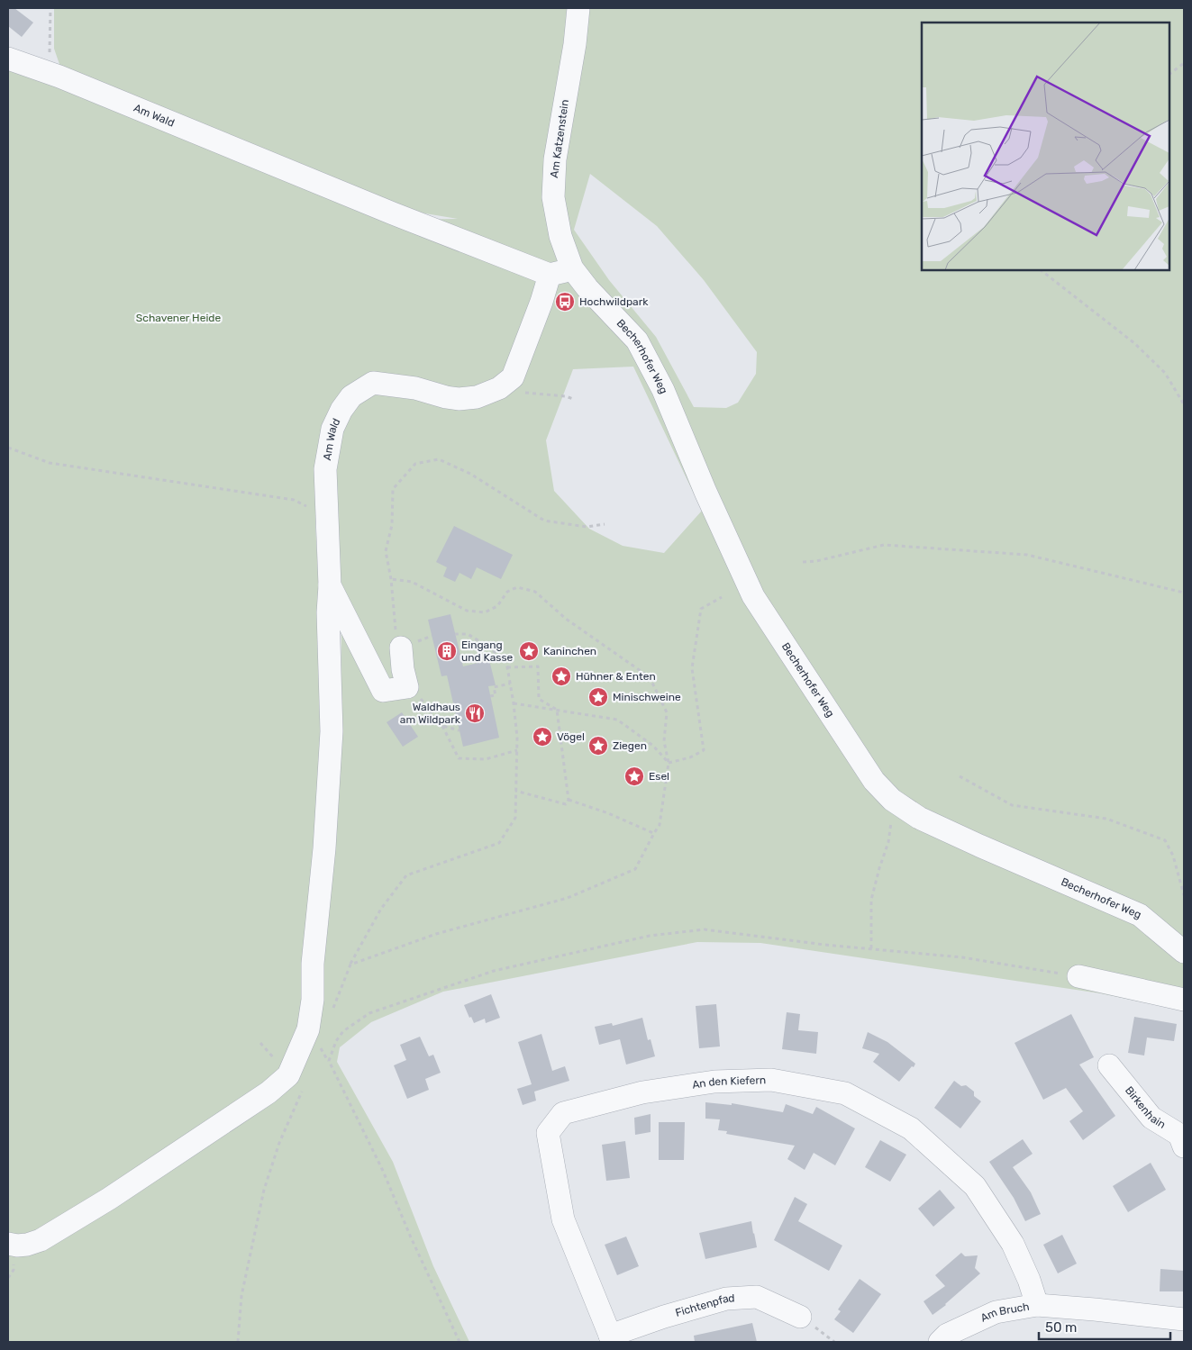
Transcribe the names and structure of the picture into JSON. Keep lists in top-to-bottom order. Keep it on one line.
{"streets":{"street":["Am Wald","Am Katzenstein","Becherhofer Weg","An den Kiefern","Birkenhain","Fichtenpfad","Am Bruch"]},"crossings":[["Am Katzenstein","Becherhofer Weg"],["An den Kiefern","Fichtenpfad"],["An den Kiefern","Am Bruch"]],"parks":["Schavener Heide"],"places":{"bus stop":["Hochwildpark"],"building":["Eingang und Kasse"],"place":["Kaninchen","Hühner & Enten","Minischweine","Vögel","Ziegen","Esel"],"restaurant":["Waldhaus am Wildpark"]},"scale_bar":"50 m"}
